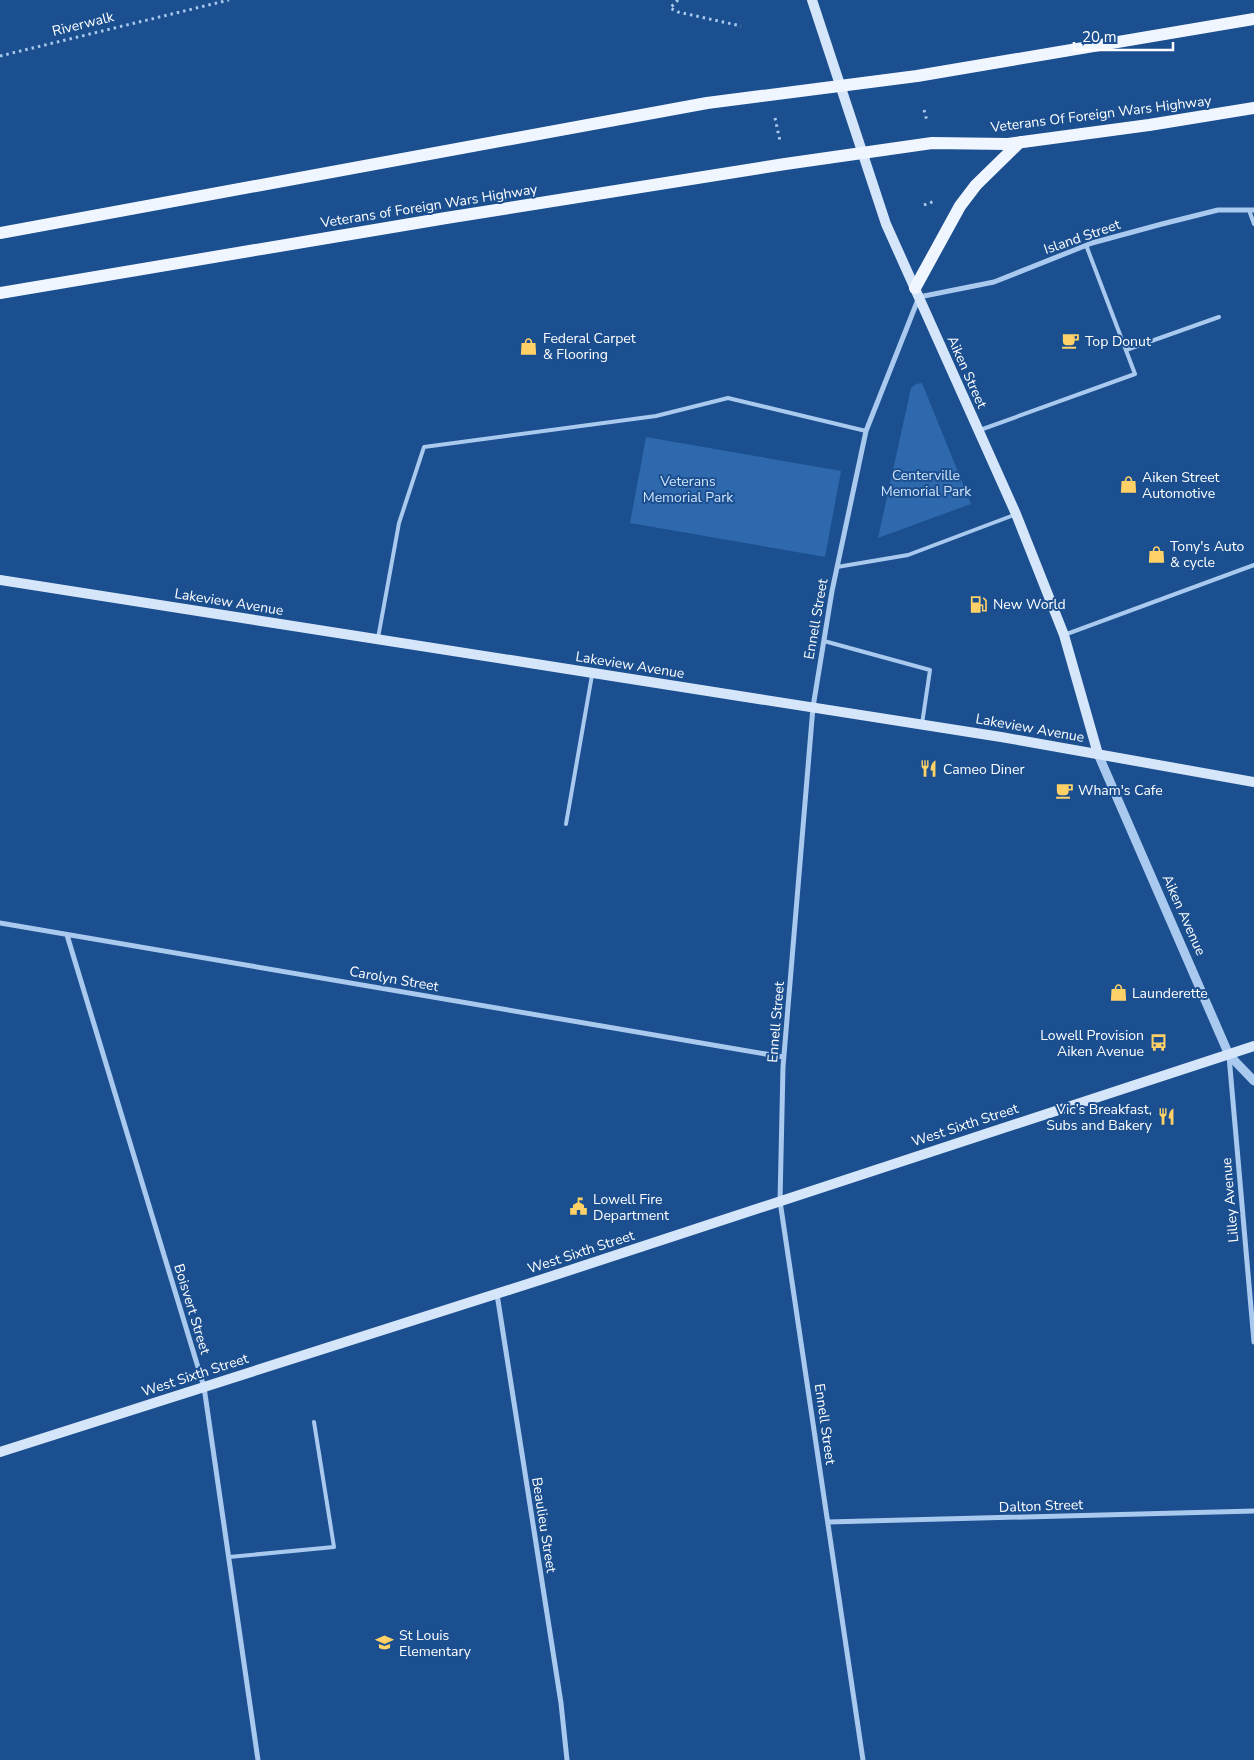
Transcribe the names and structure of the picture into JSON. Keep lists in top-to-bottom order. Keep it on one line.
{"streets":{"main road":["Veterans Of Foreign Wars Highway","Veterans of Foreign Wars Highway","Aiken Street","Lakeview Avenue","West Sixth Street"],"street":["Island Street","Ennell Street","Aiken Avenue","Carolyn Street","Lilley Avenue","Boisvert Street","Dalton Street","Beaulieu Street"],"path":["Riverwalk"]},"crossings":[["Veterans Of Foreign Wars Highway","Veterans of Foreign Wars Highway"],["Veterans Of Foreign Wars Highway","Aiken Street"],["Veterans of Foreign Wars Highway","Aiken Street"],["Island Street","Aiken Street"],["Island Street","Ennell Street"],["Aiken Street","Lakeview Avenue"],["Aiken Street","Ennell Street"],["Aiken Street","Aiken Avenue"],["Lakeview Avenue","Ennell Street"],["Lakeview Avenue","Aiken Avenue"],["Ennell Street","Carolyn Street"],["Ennell Street","West Sixth Street"],["Ennell Street","Dalton Street"],["Aiken Avenue","West Sixth Street"],["Aiken Avenue","Lilley Avenue"],["Carolyn Street","Boisvert Street"],["West Sixth Street","Lilley Avenue"],["West Sixth Street","Boisvert Street"],["West Sixth Street","Beaulieu Street"]],"parks":["Centerville Memorial Park","Veterans Memorial Park"],"places":{"cafe":["Top Donut","Wham's Cafe"],"shop":["Federal Carpet & Flooring","Aiken Street Automotive","Tony's Auto & cycle","Launderette"],"fuel station":["New World"],"restaurant":["Cameo Diner","Vic’s Breakfast, Subs and Bakery"],"bus stop":["Lowell Provision Aiken Avenue"],"public building":["Lowell Fire Department"],"school or university":["St Louis Elementary"]},"scale_bar":"20 m"}
